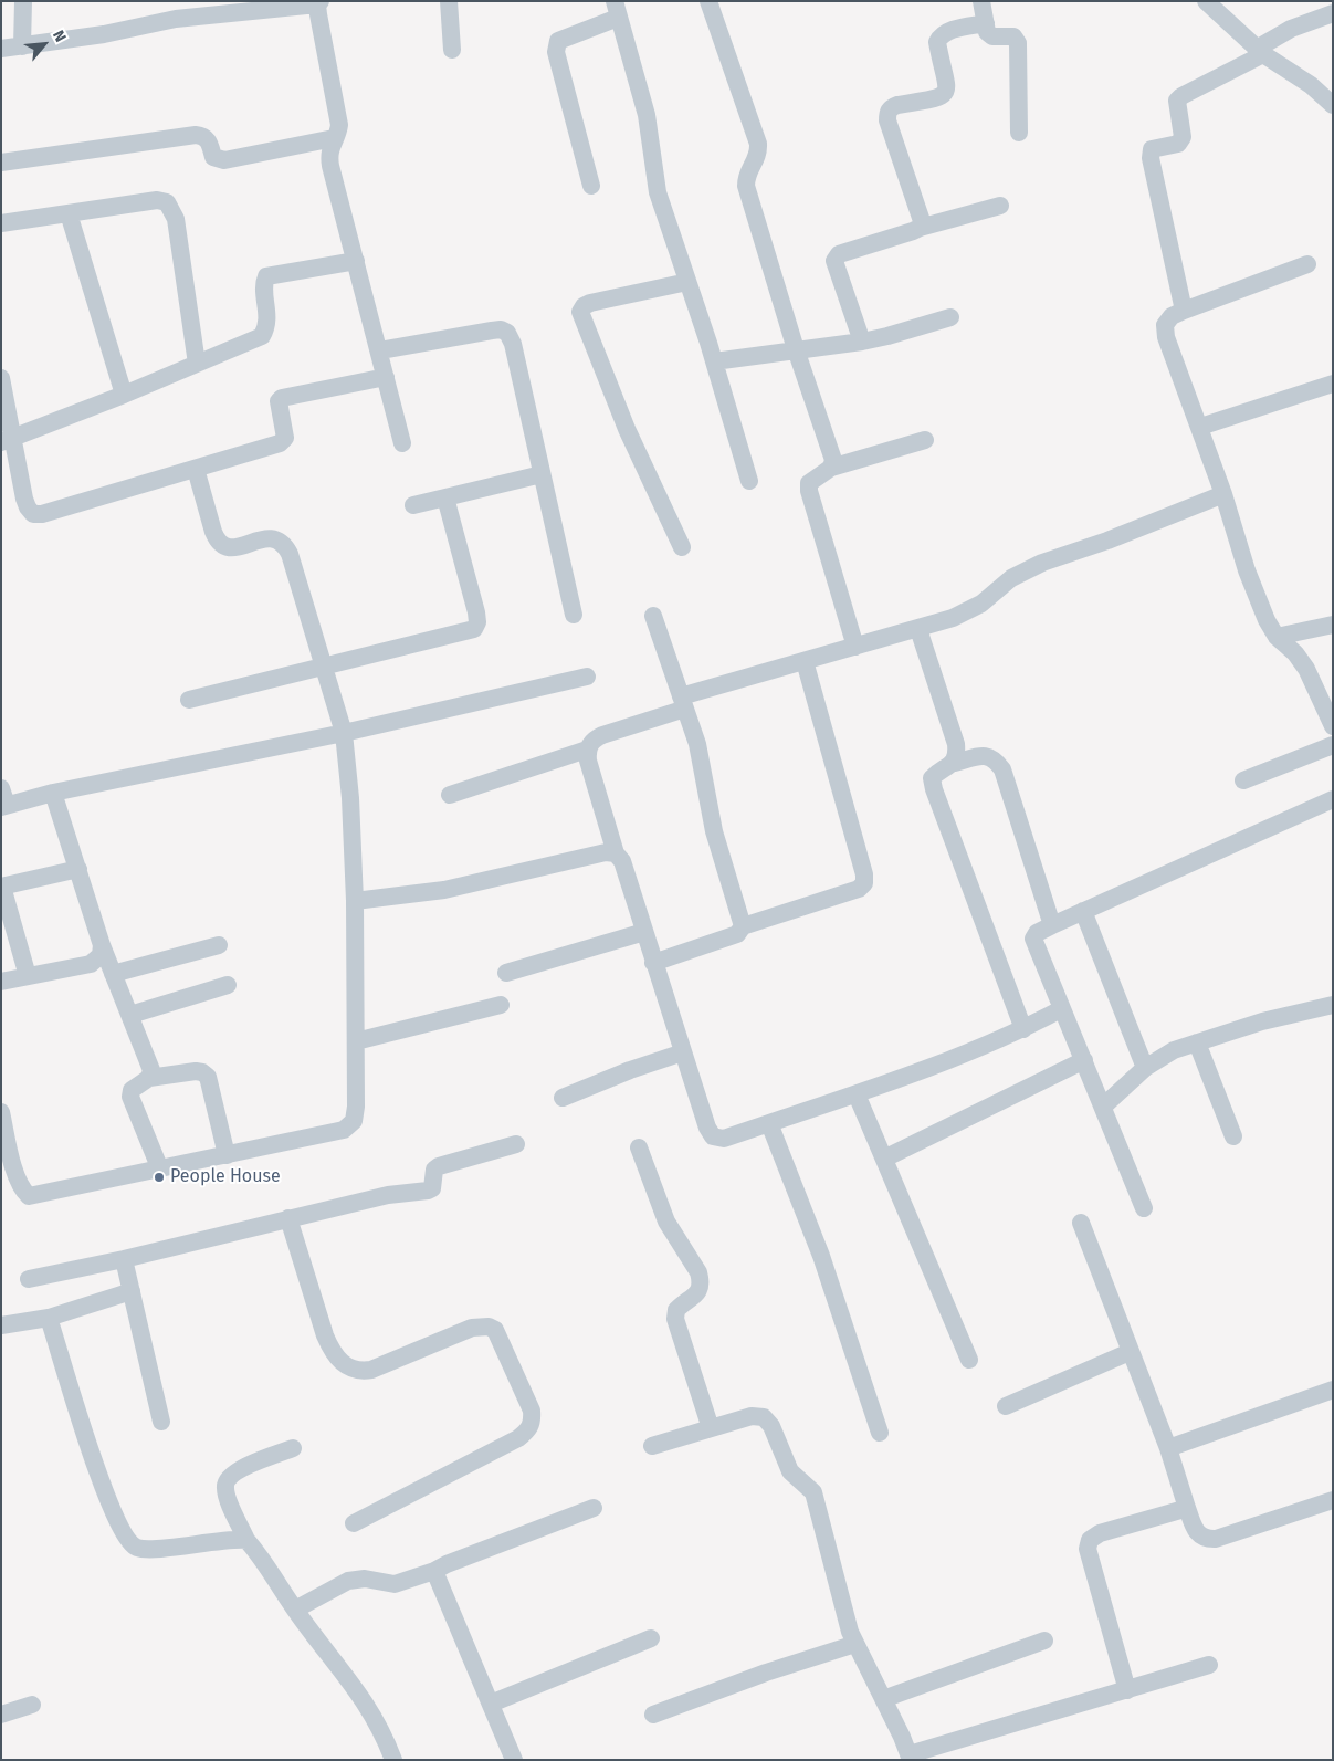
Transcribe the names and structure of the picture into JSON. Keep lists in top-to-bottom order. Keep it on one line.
{"places":["People House"],"north":"top right"}
